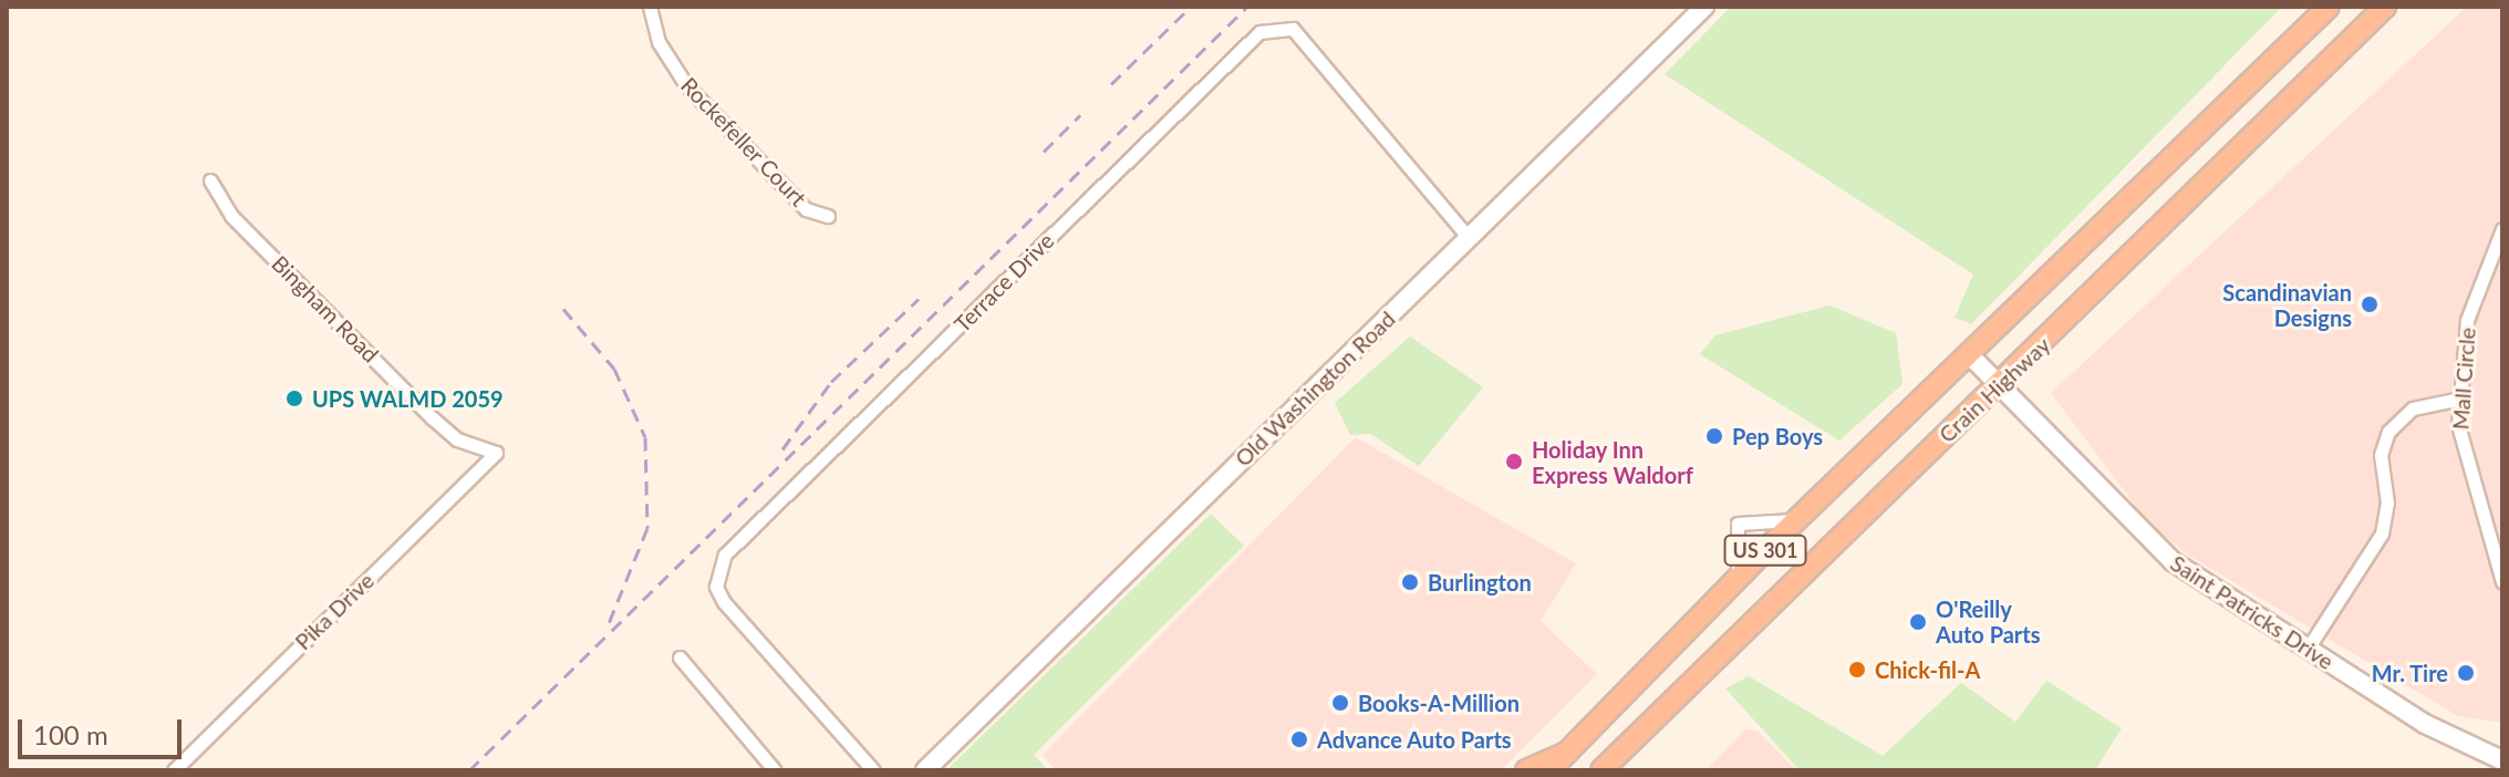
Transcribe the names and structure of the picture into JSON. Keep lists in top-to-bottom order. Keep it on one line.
{"streets":{"highway":["Crain Highway","US 301"],"main road":["Old Washington Road","Saint Patricks Drive"],"street":["Rockefeller Court","Terrace Drive","Bingham Road","Mall Circle","Pika Drive"]},"crossings":[["Terrace Drive","Old Washington Road"],["Bingham Road","Pika Drive"],["Crain Highway","Saint Patricks Drive"]],"places":["Scandinavian Designs","UPS WALMD 2059","Pep Boys","Holiday Inn Express Waldorf","Burlington","O'Reilly Auto Parts","Chick-fil-A","Mr. Tire","Books-A-Million","Advance Auto Parts"],"scale_bar":"100 m"}
